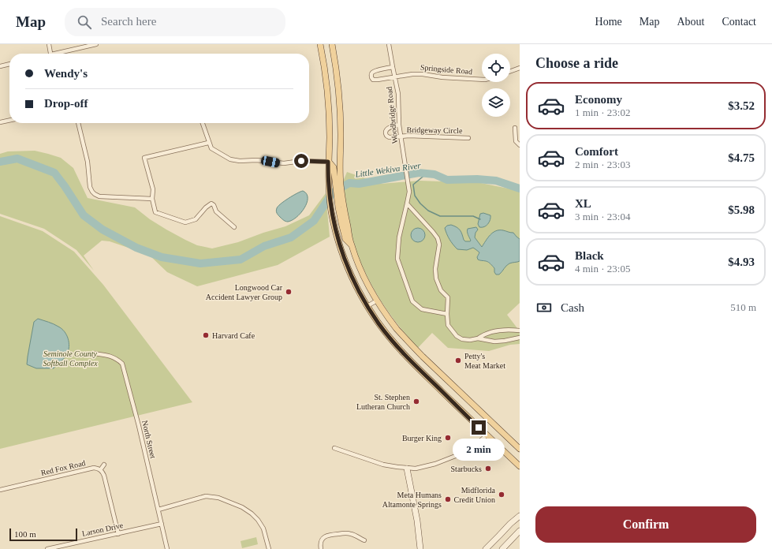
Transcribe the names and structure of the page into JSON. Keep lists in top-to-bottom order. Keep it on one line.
{"streets":{"street":["Springside Road","Woodbridge Road","Bridgeway Circle","North Street","Red Fox Road","Larson Drive"]},"crossings":[["Springside Road","Woodbridge Road"],["Woodbridge Road","Bridgeway Circle"],["North Street","Larson Drive"]],"water":["Little Wekiva River"],"parks":["Seminole County Softball Complex"],"places":["Longwood Car Accident Lawyer Group","Harvard Cafe","Petty's Meat Market","St. Stephen Lutheran Church","Burger King","Starbucks","Midflorida Credit Union","Meta Humans Altamonte Springs"],"scale_bar":"100 m","page":{"header":"Map","search":"Search here","nav":["Home","Map","About","Contact"],"heading":"Choose a ride","banner":["Wendy's","Drop-off"],"list":[{"name":"Economy","note":"1 min · 23:02","value":"$3.52"},{"name":"Comfort","note":"2 min · 23:03","value":"$4.75"},{"name":"XL","note":"3 min · 23:04","value":"$5.98"},{"name":"Black","note":"4 min · 23:05","value":"$4.93"}],"pay":["Cash","510 m"],"bubble":"2 min","buttons":"Confirm","scale":"100 m"}}
